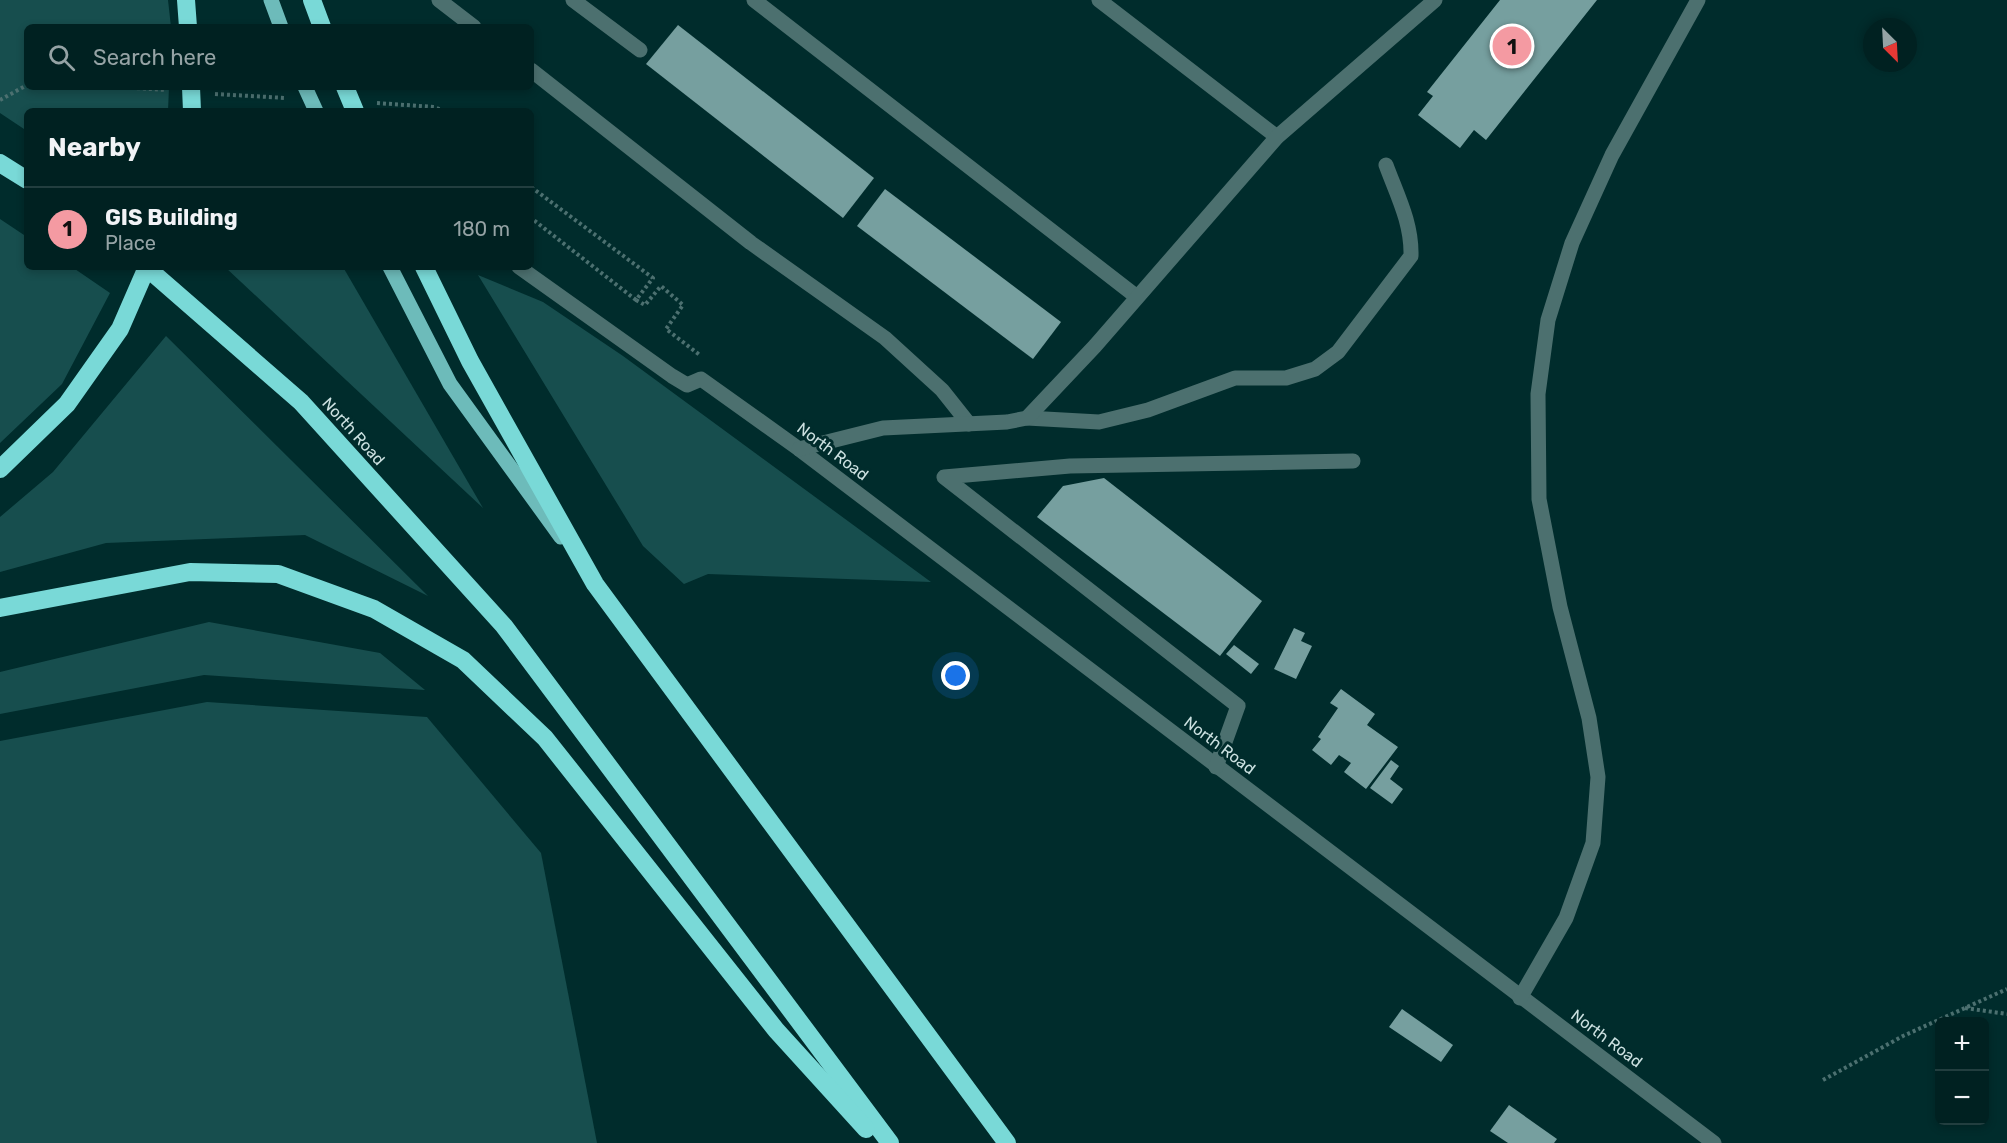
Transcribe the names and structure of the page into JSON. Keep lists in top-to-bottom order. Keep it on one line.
{"streets":{"highway":["North Road"]},"north":"bottom right","page":{"pins":"1","search":"Search here","heading":"Nearby","list":[{"mark":"1","name":"GIS Building","note":"Place","value":"180 m"}],"map_buttons":["+","−"]}}
